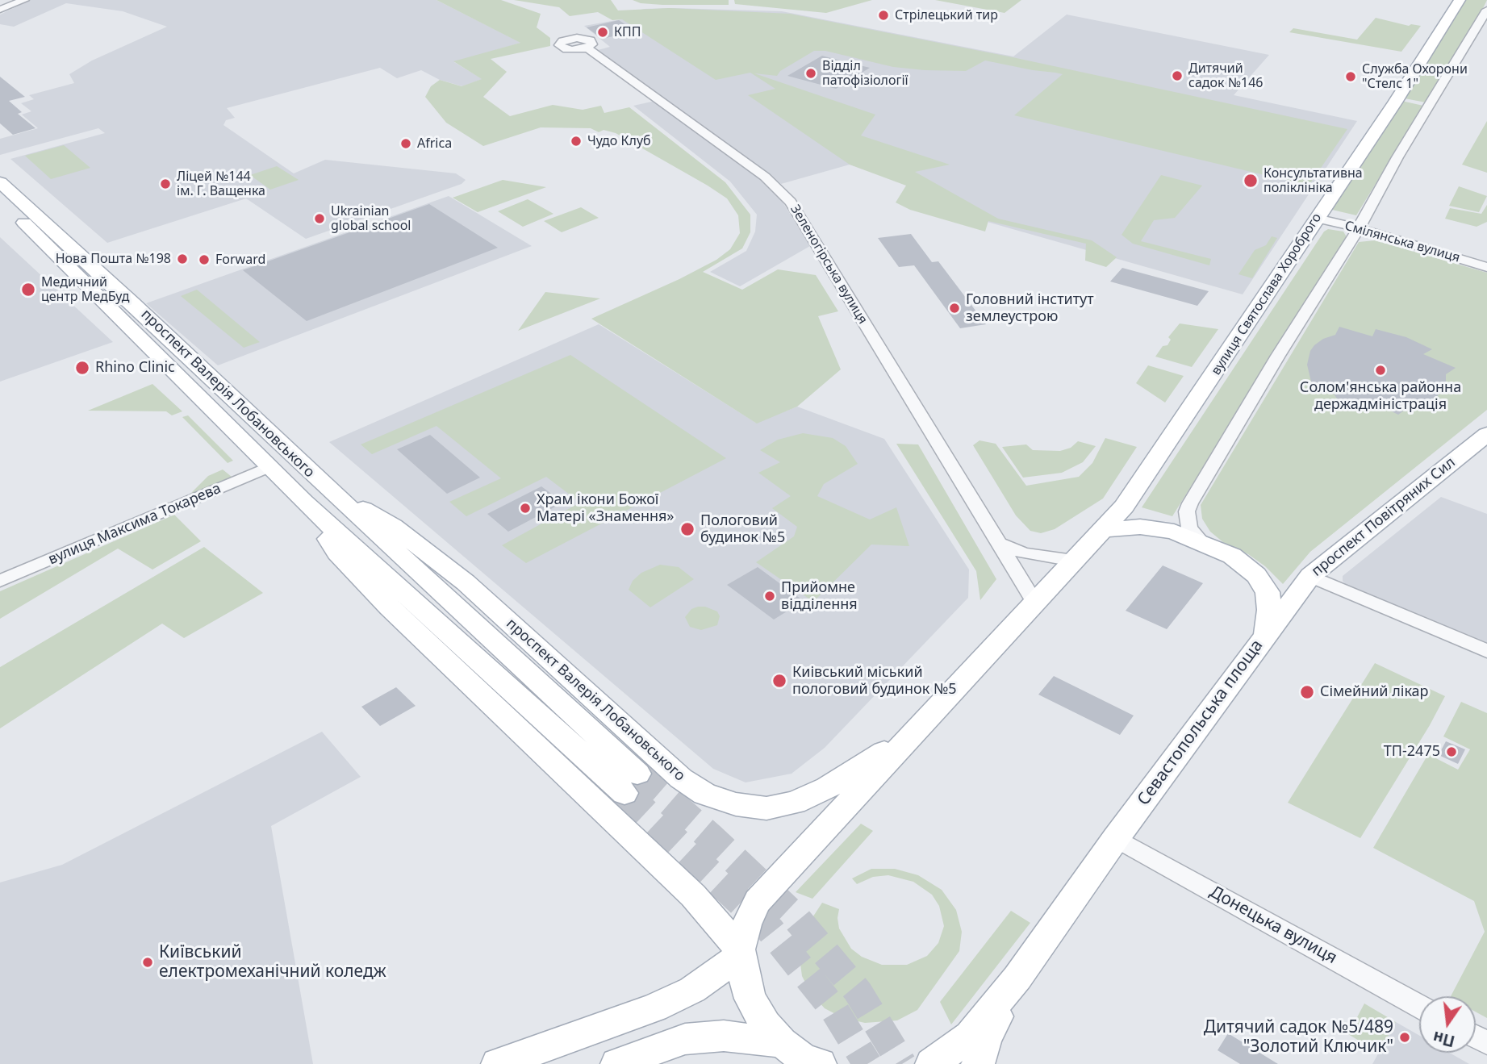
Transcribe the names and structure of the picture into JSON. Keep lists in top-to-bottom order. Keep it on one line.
{"streets":{"main road":["вулиця Святослава Хороброго","проспект Валерія Лобановського","проспект Повітряних Сил","Севастопольська площа"],"street":["Смілянська вулиця","Зеленогірська вулиця","вулиця Максима Токарева","Донецька вулиця"]},"crossings":[["Смілянська вулиця","вулиця Святослава Хороброго"],["вулиця Святослава Хороброго","Севастопольська площа"],["проспект Валерія Лобановського","вулиця Максима Токарева"],["проспект Повітряних Сил","Севастопольська площа"],["Севастопольська площа","Донецька вулиця"]],"places":["Стрілецький тир","КПП","Відділ патофізіології","Дитячий садок №146","Служба Охорони \"Стелс 1\"","Чудо Клуб","Africa","Консультативна поліклініка","Ліцей №144 ім. Г. Ващенка","Ukrainian global school","Нова Пошта №198","Forward","Медичний центр МедБуд","Головний інститут землеустрою","Rhino Clinic","Солом'янська районна держадміністрація","Храм ікони Божої Матері «Знамення»","Пологовий будинок №5","Прийомне відділення","Киівський міський пологовий будинок №5","Сімейний лікар","ТП-2475","Київський електромеханічний коледж","Дитячий садок №5/489 \"Золотий Ключик\""],"north":"bottom"}
